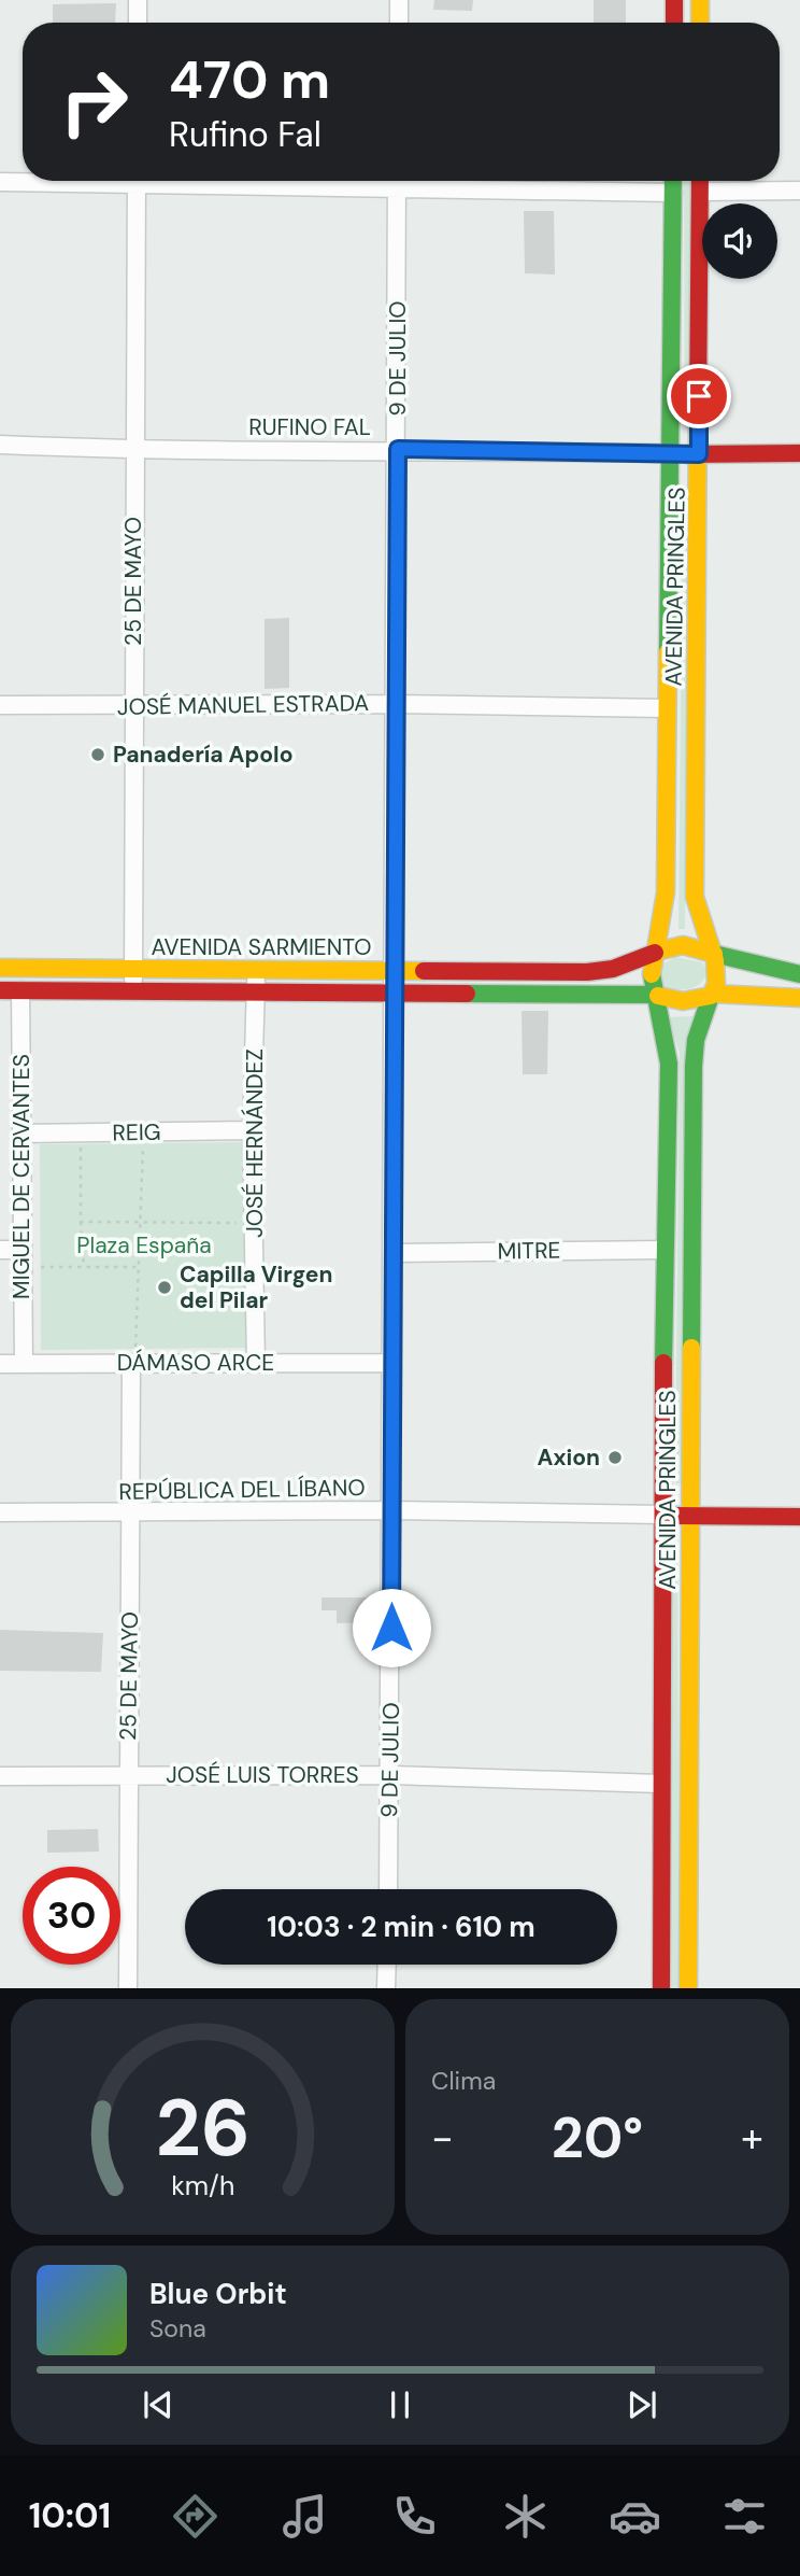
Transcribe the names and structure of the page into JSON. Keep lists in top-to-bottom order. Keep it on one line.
{"streets":{"main road":["RUFINO FAL","AVENIDA PRINGLES","AVENIDA SARMIENTO","REPÚBLICA DEL LÍBANO"],"street":["9 DE JULIO","25 DE MAYO","JOSÉ MANUEL ESTRADA","REIG","JOSÉ HERNÁNDEZ","MIGUEL DE CERVANTES","MITRE","DÁMASO ARCE","JOSÉ LUIS TORRES"]},"crossings":[["9 DE JULIO","RUFINO FAL"],["9 DE JULIO","JOSÉ MANUEL ESTRADA"],["9 DE JULIO","AVENIDA SARMIENTO"],["9 DE JULIO","MITRE"],["9 DE JULIO","DÁMASO ARCE"],["9 DE JULIO","REPÚBLICA DEL LÍBANO"],["9 DE JULIO","JOSÉ LUIS TORRES"],["RUFINO FAL","25 DE MAYO"],["RUFINO FAL","AVENIDA PRINGLES"],["25 DE MAYO","JOSÉ MANUEL ESTRADA"],["25 DE MAYO","AVENIDA SARMIENTO"],["25 DE MAYO","DÁMASO ARCE"],["25 DE MAYO","REPÚBLICA DEL LÍBANO"],["25 DE MAYO","JOSÉ LUIS TORRES"],["AVENIDA PRINGLES","JOSÉ MANUEL ESTRADA"],["AVENIDA PRINGLES","AVENIDA SARMIENTO"],["AVENIDA PRINGLES","MITRE"],["AVENIDA PRINGLES","REPÚBLICA DEL LÍBANO"],["AVENIDA PRINGLES","JOSÉ LUIS TORRES"],["AVENIDA SARMIENTO","JOSÉ HERNÁNDEZ"],["AVENIDA SARMIENTO","MIGUEL DE CERVANTES"],["REIG","JOSÉ HERNÁNDEZ"],["REIG","MIGUEL DE CERVANTES"],["JOSÉ HERNÁNDEZ","DÁMASO ARCE"],["MIGUEL DE CERVANTES","DÁMASO ARCE"]],"parks":["Plaza España"],"places":["Panadería Apolo","Capilla Virgen del Pilar","Axion"],"page":{"turn":["470 m","Rufino Fal"],"limit":"30","trip":"10:03 · 2 min · 610 m","tile":"Clima","heat":["−","20°","+"],"song":["Blue Orbit","Sona"],"tabs":"10:01","gauge":["26","km/h"]}}
